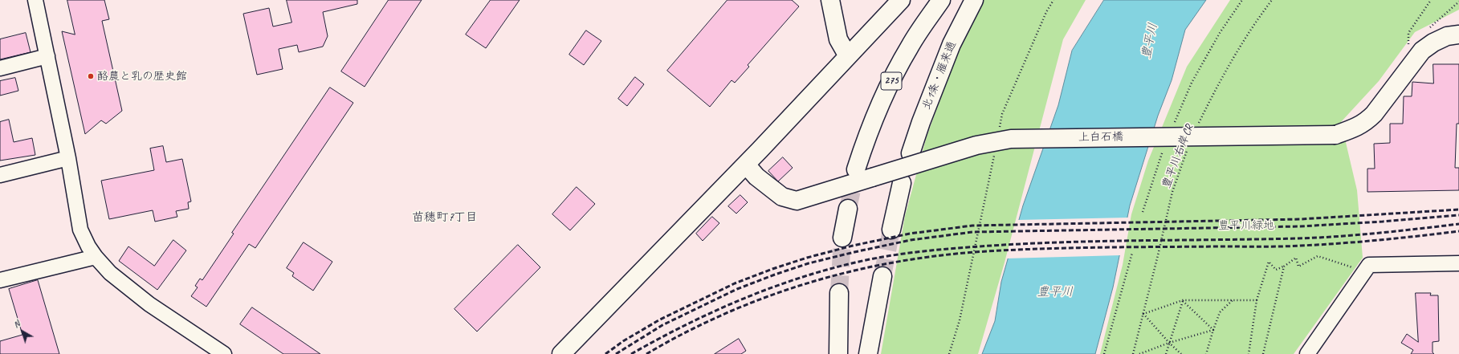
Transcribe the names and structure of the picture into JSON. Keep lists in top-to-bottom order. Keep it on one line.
{"streets":{"main road":["北1条・雁来通","275","上白石橋"],"path":["豊平川右岸CR"]},"districts":["苗穂町7丁目"],"water":["豊平川"],"parks":["豊平川緑地"],"places":["酪農と乳の歴史館"],"north":"top left"}
